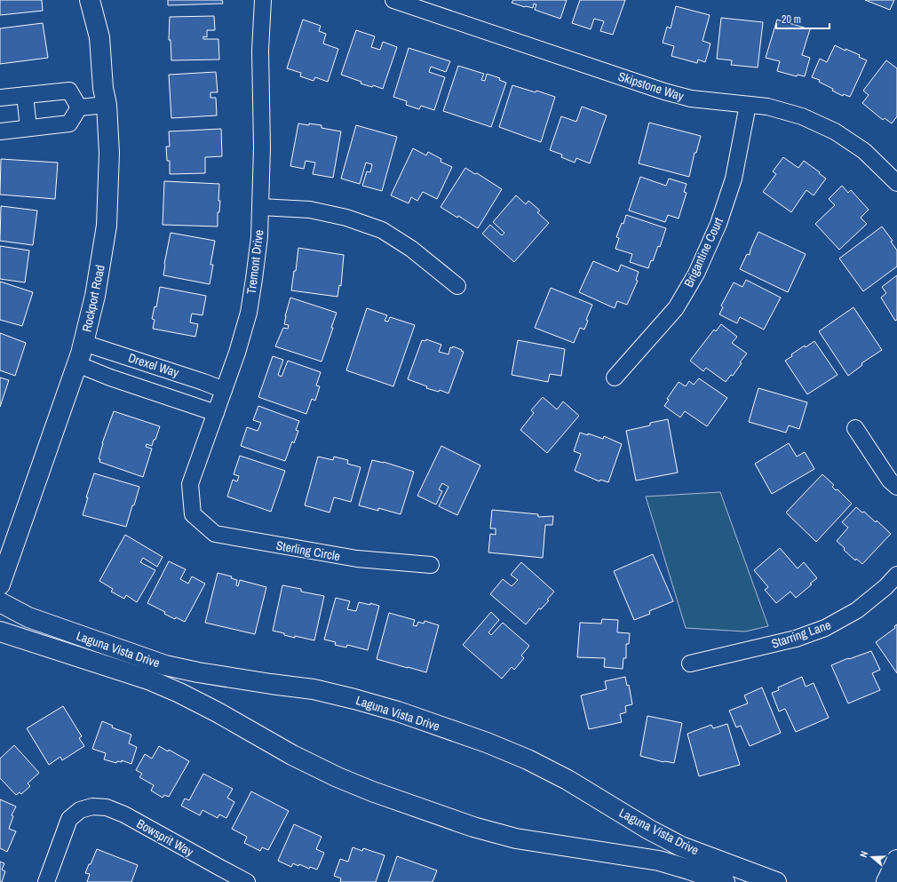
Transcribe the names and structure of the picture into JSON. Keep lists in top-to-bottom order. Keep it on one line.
{"streets":{"street":["Skipstone Way","Brigantine Court","Tremont Drive","Rockport Road","Drexel Way","Sterling Circle","Starring Lane","Laguna Vista Drive","Bowsprit Way"]},"crossings":[["Skipstone Way","Brigantine Court"],["Tremont Drive","Drexel Way"],["Tremont Drive","Sterling Circle"],["Rockport Road","Drexel Way"]],"scale_bar":"20 m","north":"left"}
